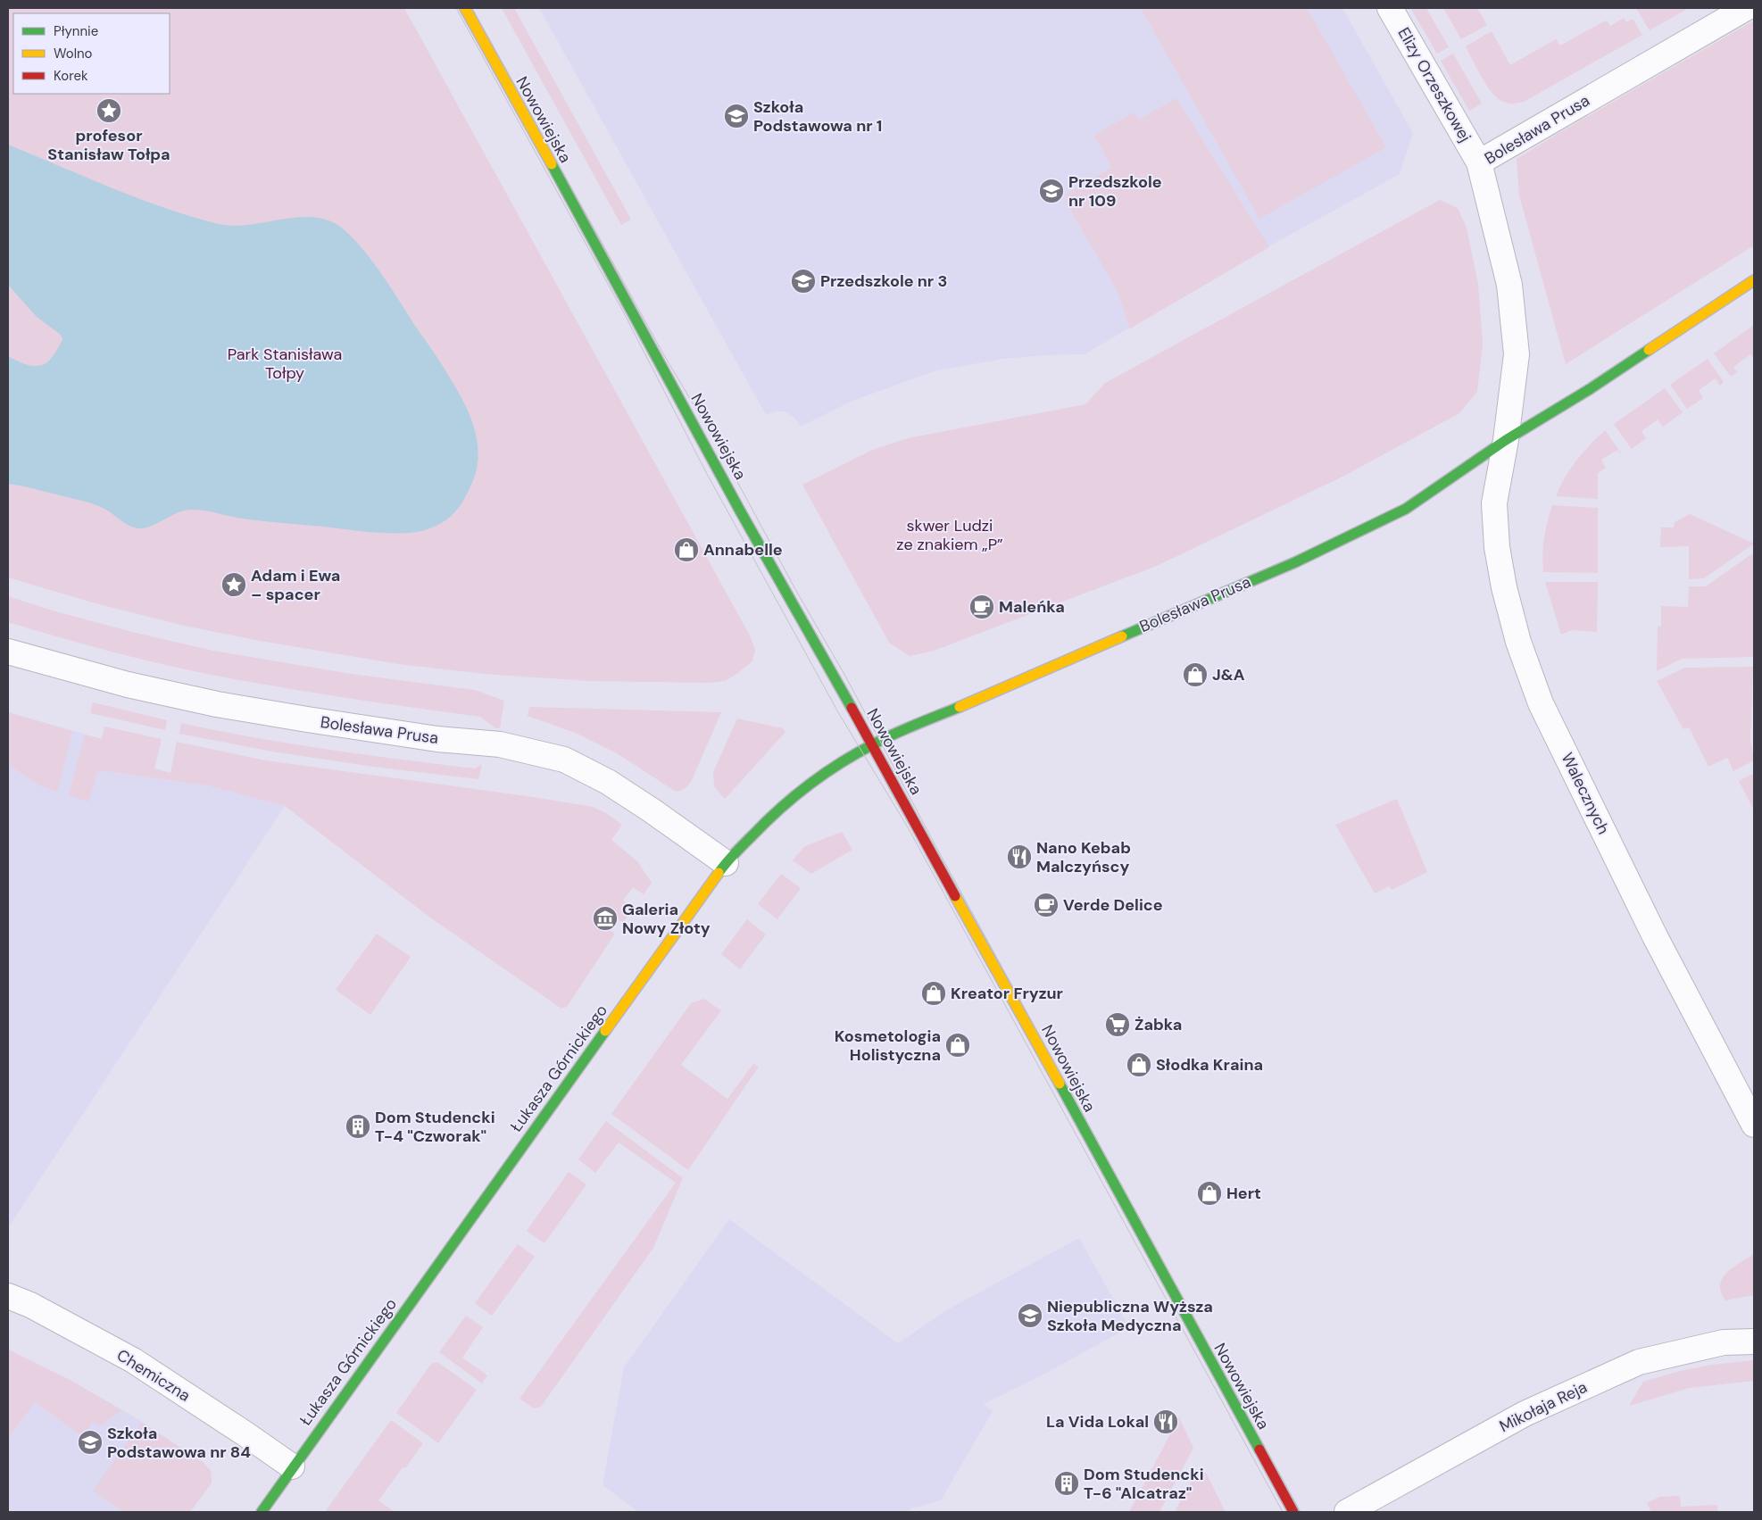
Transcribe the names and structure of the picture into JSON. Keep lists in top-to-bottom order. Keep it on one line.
{"streets":{"street":["Elizy Orzeszkowej","Nowowiejska","Bolesława Prusa","Walecznych","Łukasza Górnickiego","Chemiczna","Mikołaja Reja"]},"crossings":[["Elizy Orzeszkowej","Bolesława Prusa"],["Nowowiejska","Bolesława Prusa"],["Nowowiejska","Łukasza Górnickiego"],["Bolesława Prusa","Walecznych"],["Bolesława Prusa","Łukasza Górnickiego"],["Łukasza Górnickiego","Chemiczna"]],"parks":["Park Stanisława Tołpy","skwer Ludzi ze znakiem „P”"],"places":{"place":["profesor Stanisław Tołpa","Adam i Ewa – spacer"],"school or university":["Szkoła Podstawowa nr 1","Przedszkole nr 109","Przedszkole nr 3","Niepubliczna Wyższa Szkoła Medyczna","Szkoła Podstawowa nr 84"],"shop":["Annabelle","J&A","Kreator Fryzur","Kosmetologia Holistyczna","Słodka Kraina","Hert"],"cafe":["Maleńka","Verde Delice"],"restaurant":["Nano Kebab Malczyńscy","La Vida Lokal"],"museum":["Galeria Nowy Złoty"],"supermarket":["Żabka"],"building":["Dom Studencki T-4 \"Czworak\"","Dom Studencki T-6 \"Alcatraz\""]},"legend":["Płynnie","Wolno","Korek"]}
